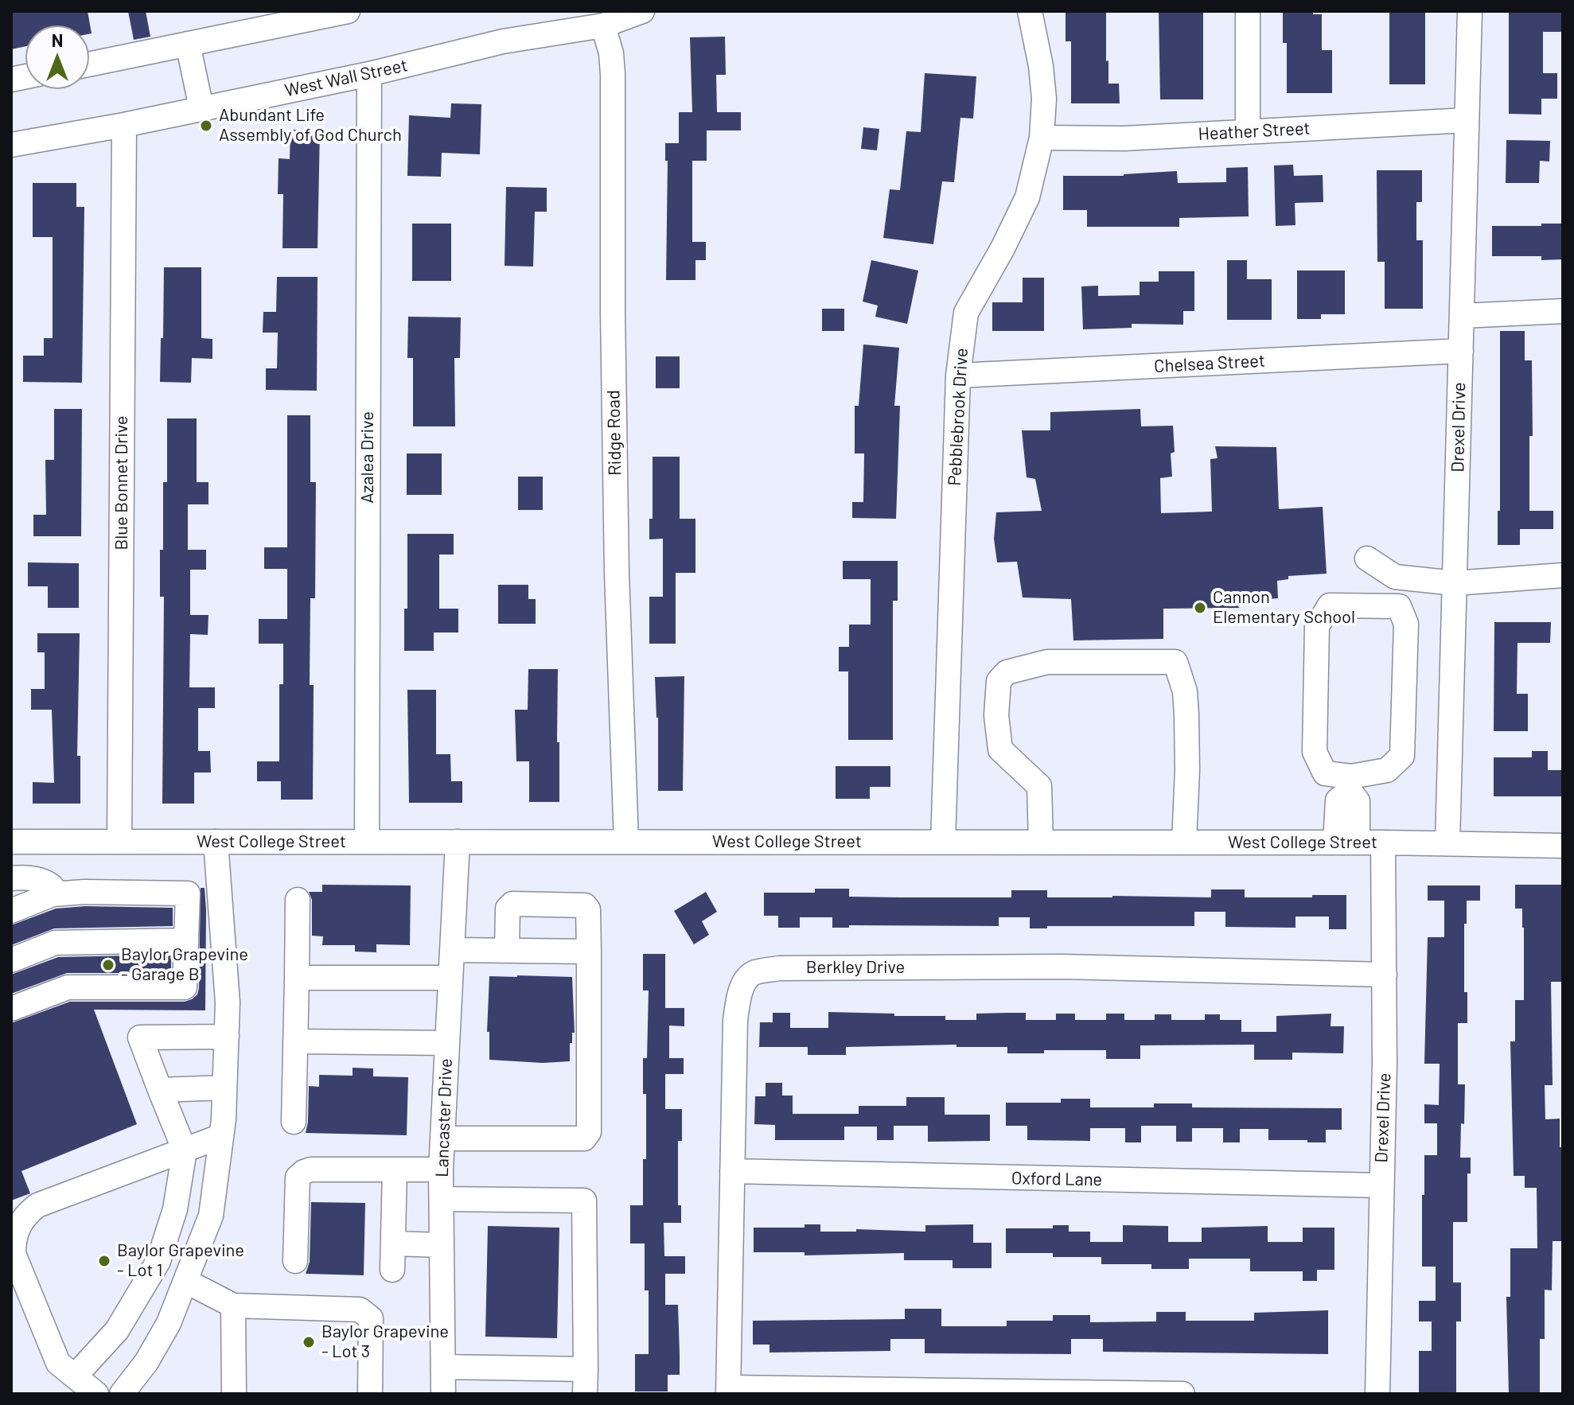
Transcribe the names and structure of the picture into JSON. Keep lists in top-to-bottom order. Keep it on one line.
{"streets":{"street":["West Wall Street","Heather Street","Chelsea Street","Pebblebrook Drive","Drexel Drive","Ridge Road","Azalea Drive","Blue Bonnet Drive","West College Street","Berkley Drive","Lancaster Drive","Oxford Lane"]},"crossings":[["West Wall Street","Ridge Road"],["West Wall Street","Azalea Drive"],["West Wall Street","Blue Bonnet Drive"],["Heather Street","Pebblebrook Drive"],["Heather Street","Drexel Drive"],["Chelsea Street","Pebblebrook Drive"],["Chelsea Street","Drexel Drive"],["Pebblebrook Drive","West College Street"],["Drexel Drive","West College Street"],["Drexel Drive","Berkley Drive"],["Drexel Drive","Oxford Lane"],["Ridge Road","West College Street"],["Azalea Drive","West College Street"],["Blue Bonnet Drive","West College Street"],["West College Street","Lancaster Drive"],["Berkley Drive","Oxford Lane"]],"places":["Abundant Life Assembly of God Church","Cannon Elementary School","Baylor Grapevine - Garage B","Baylor Grapevine - Lot 1","Baylor Grapevine - Lot 3"],"north":"top"}
